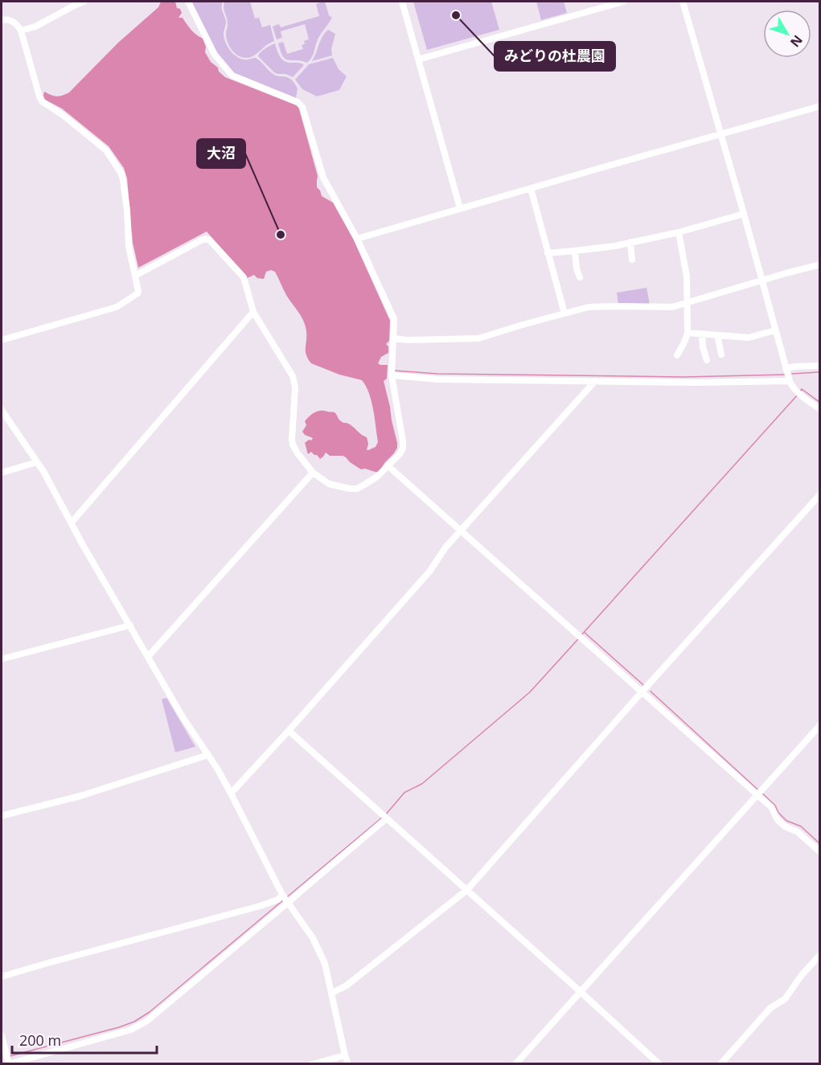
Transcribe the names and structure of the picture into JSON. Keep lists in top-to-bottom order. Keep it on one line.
{"places":["みどりの杜農園","大沼"],"scale_bar":"200 m","north":"bottom right"}
